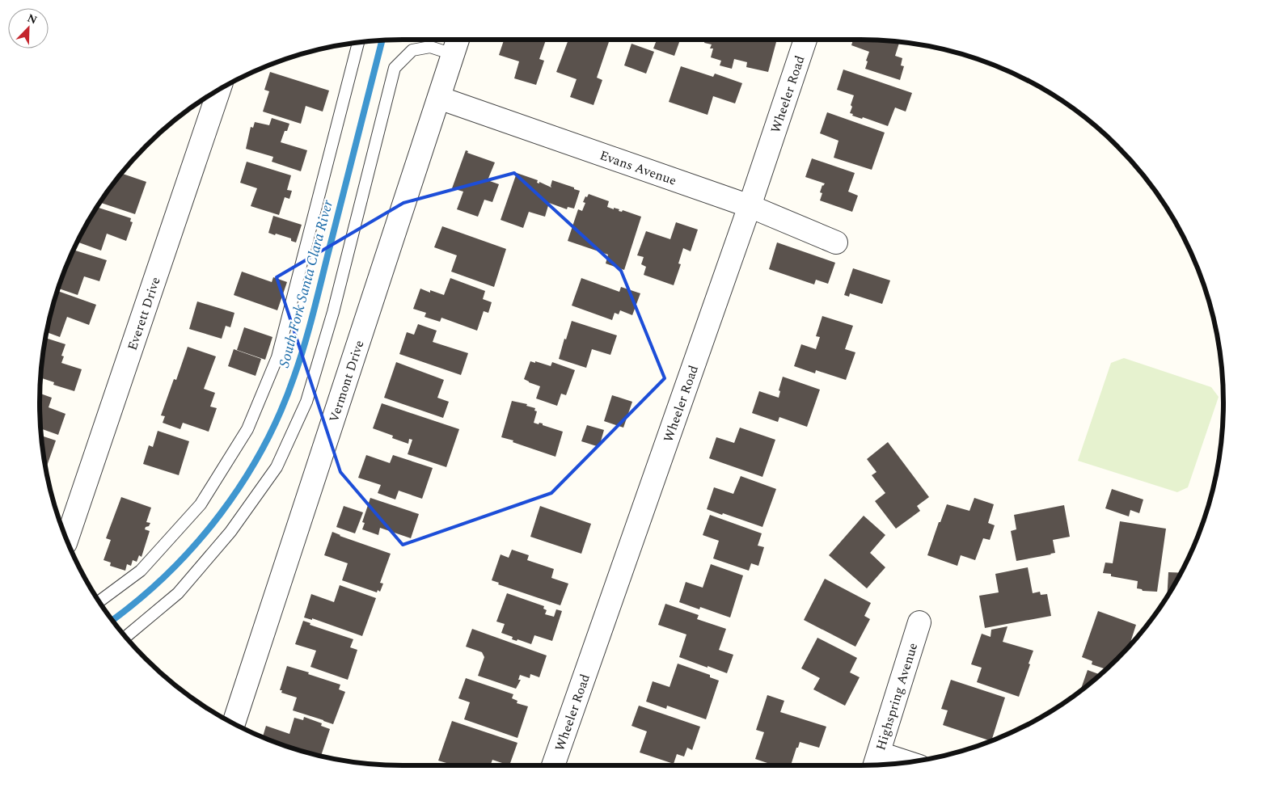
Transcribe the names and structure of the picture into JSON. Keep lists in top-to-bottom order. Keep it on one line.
{"streets":{"street":["Wheeler Road","Evans Avenue","Everett Drive","Vermont Drive","Highspring Avenue"]},"crossings":[["Wheeler Road","Evans Avenue"],["Evans Avenue","Vermont Drive"]],"water":["South Fork Santa Clara River"],"north":"top right"}
